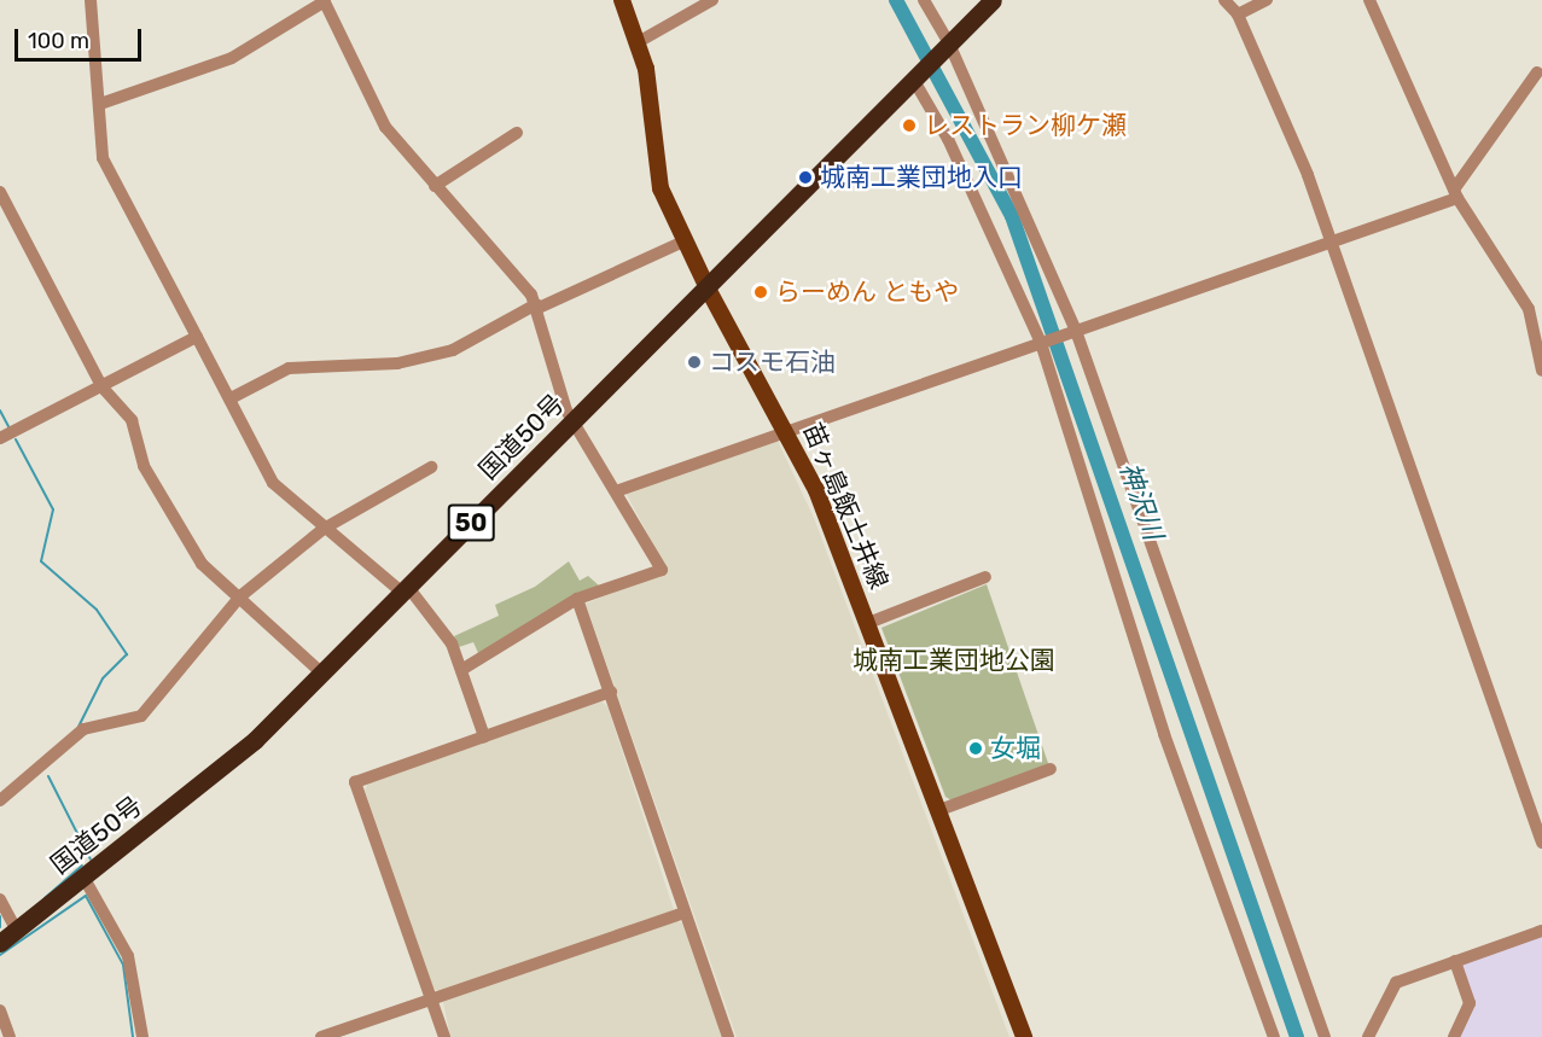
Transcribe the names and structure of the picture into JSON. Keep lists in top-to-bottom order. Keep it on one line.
{"streets":{"highway":["国道50号","50"],"main road":["苗ヶ島飯土井線"]},"crossings":[["国道50号","苗ヶ島飯土井線"]],"water":["神沢川"],"parks":["城南工業団地公園"],"places":["レストラン柳ケ瀬","城南工業団地入口","らーめん ともや","コスモ石油","女堀"],"scale_bar":"100 m"}
